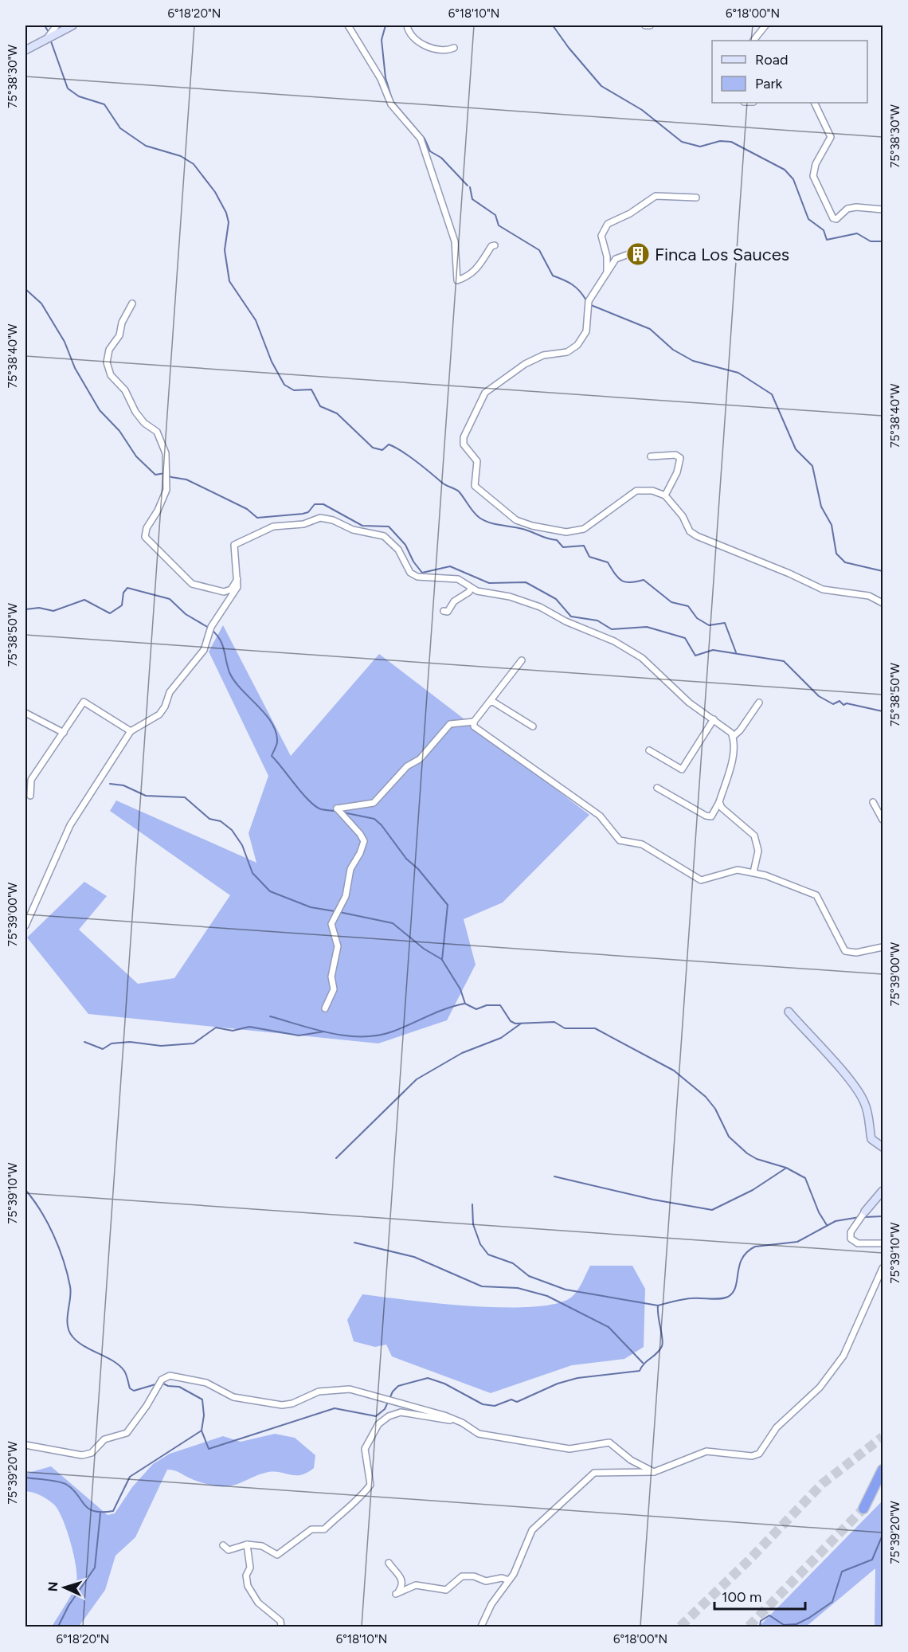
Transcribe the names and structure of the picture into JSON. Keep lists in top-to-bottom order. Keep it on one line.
{"places":{"building":["Finca Los Sauces"]},"legend":["Road","Park"],"scale_bar":"100 m","north":"left","coordinates":["6°18'20\"N","6°18'10\"N","6°18'00\"N","75°38'30\"W","75°38'40\"W","75°38'50\"W","75°39'00\"W","75°39'10\"W","75°39'20\"W"]}
